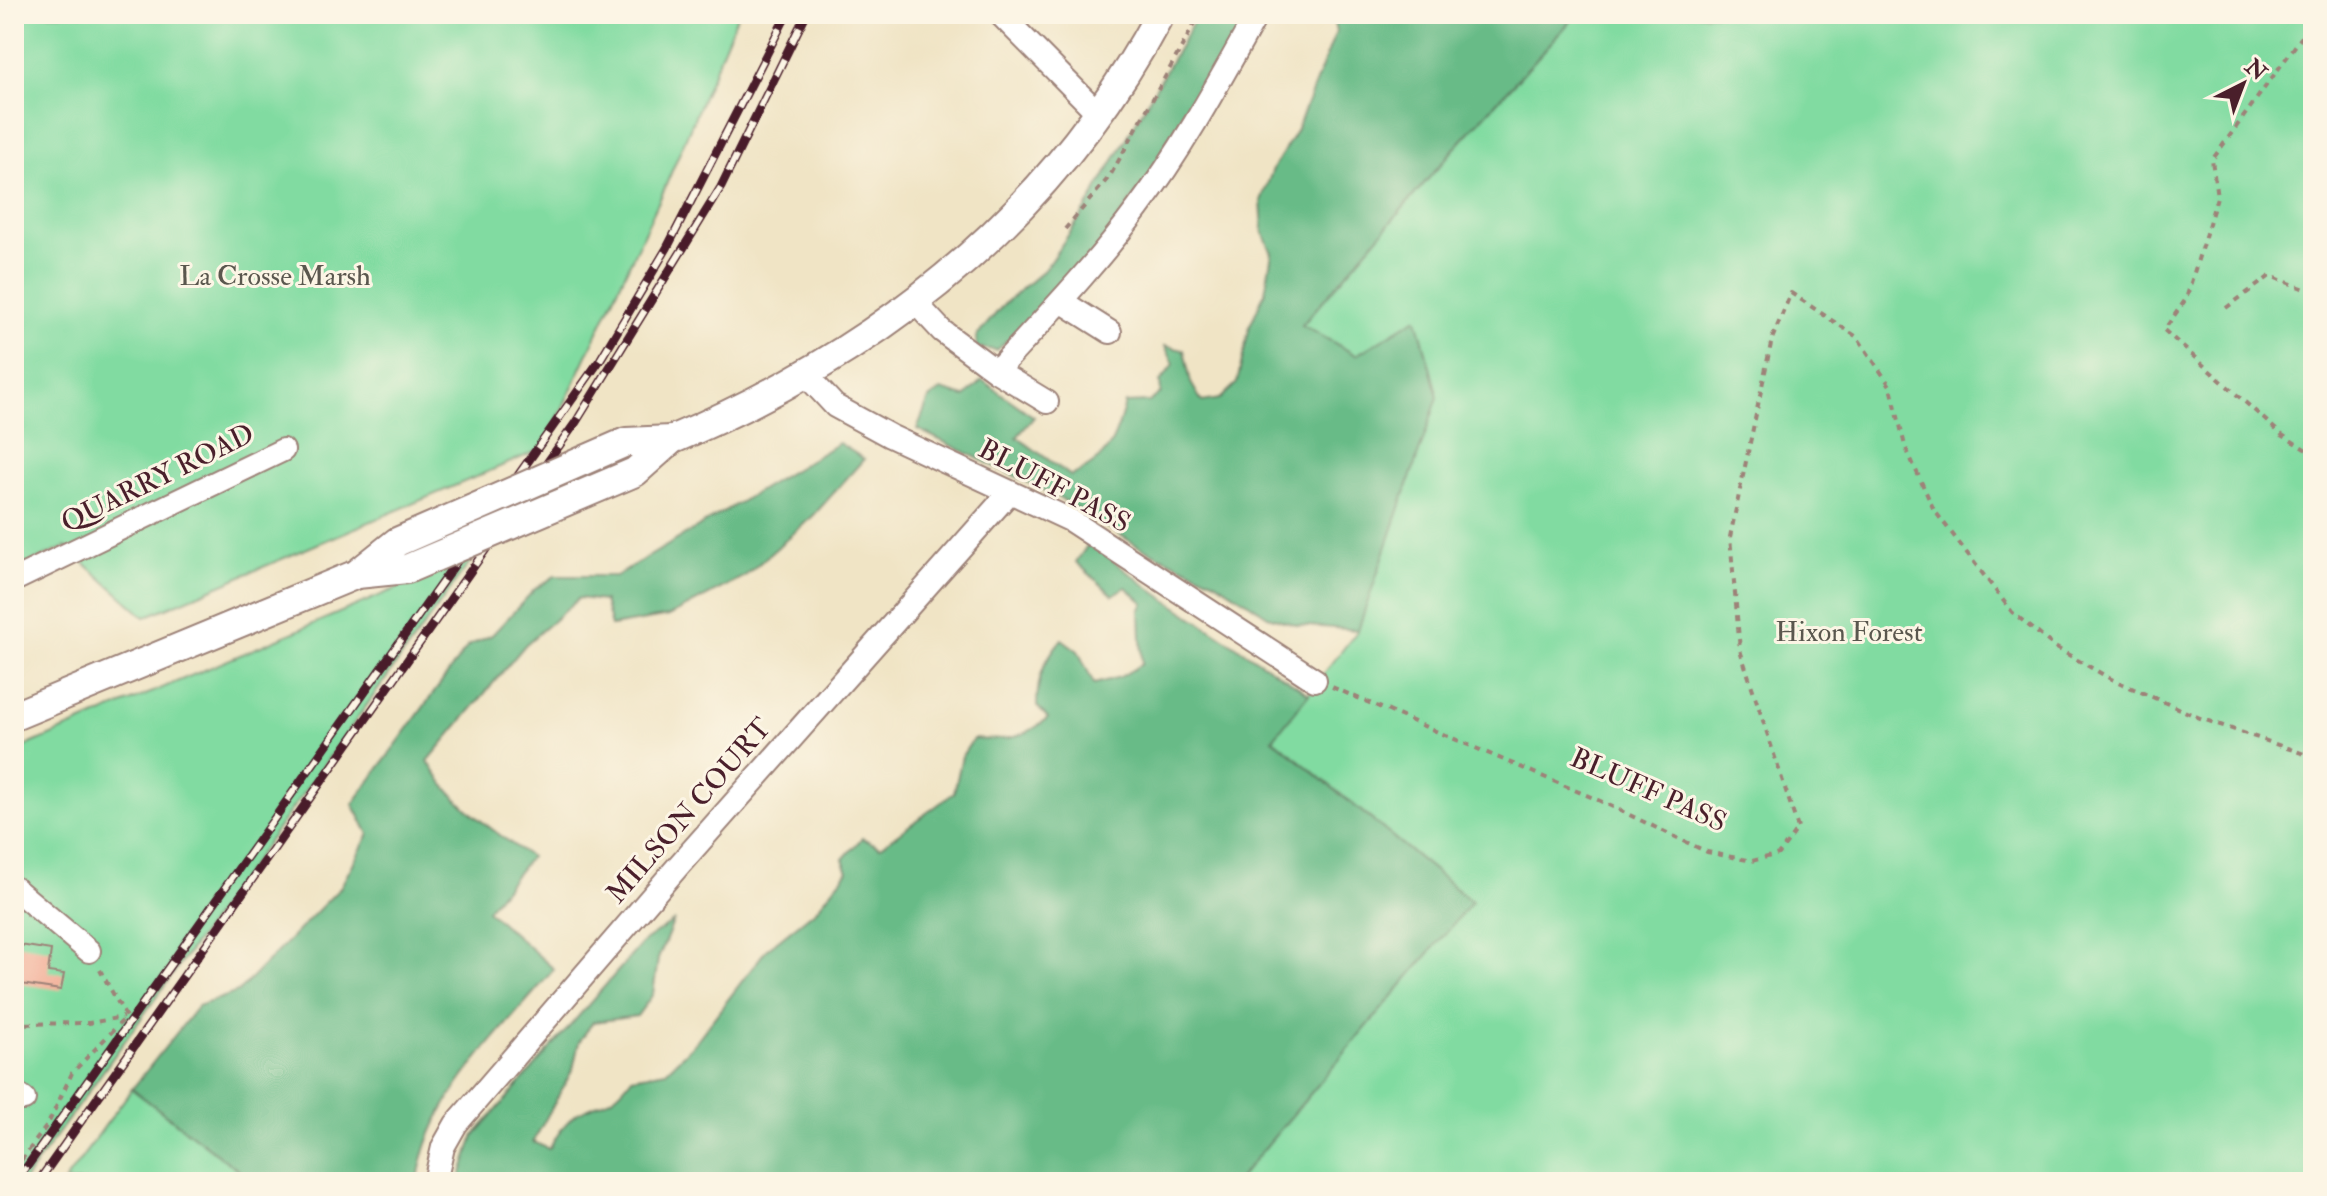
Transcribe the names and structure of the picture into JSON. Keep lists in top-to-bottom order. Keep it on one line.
{"streets":{"street":["QUARRY ROAD","BLUFF PASS","MILSON COURT"]},"crossings":[["BLUFF PASS","MILSON COURT"]],"parks":["La Crosse Marsh","Hixon Forest"],"north":"top right"}
